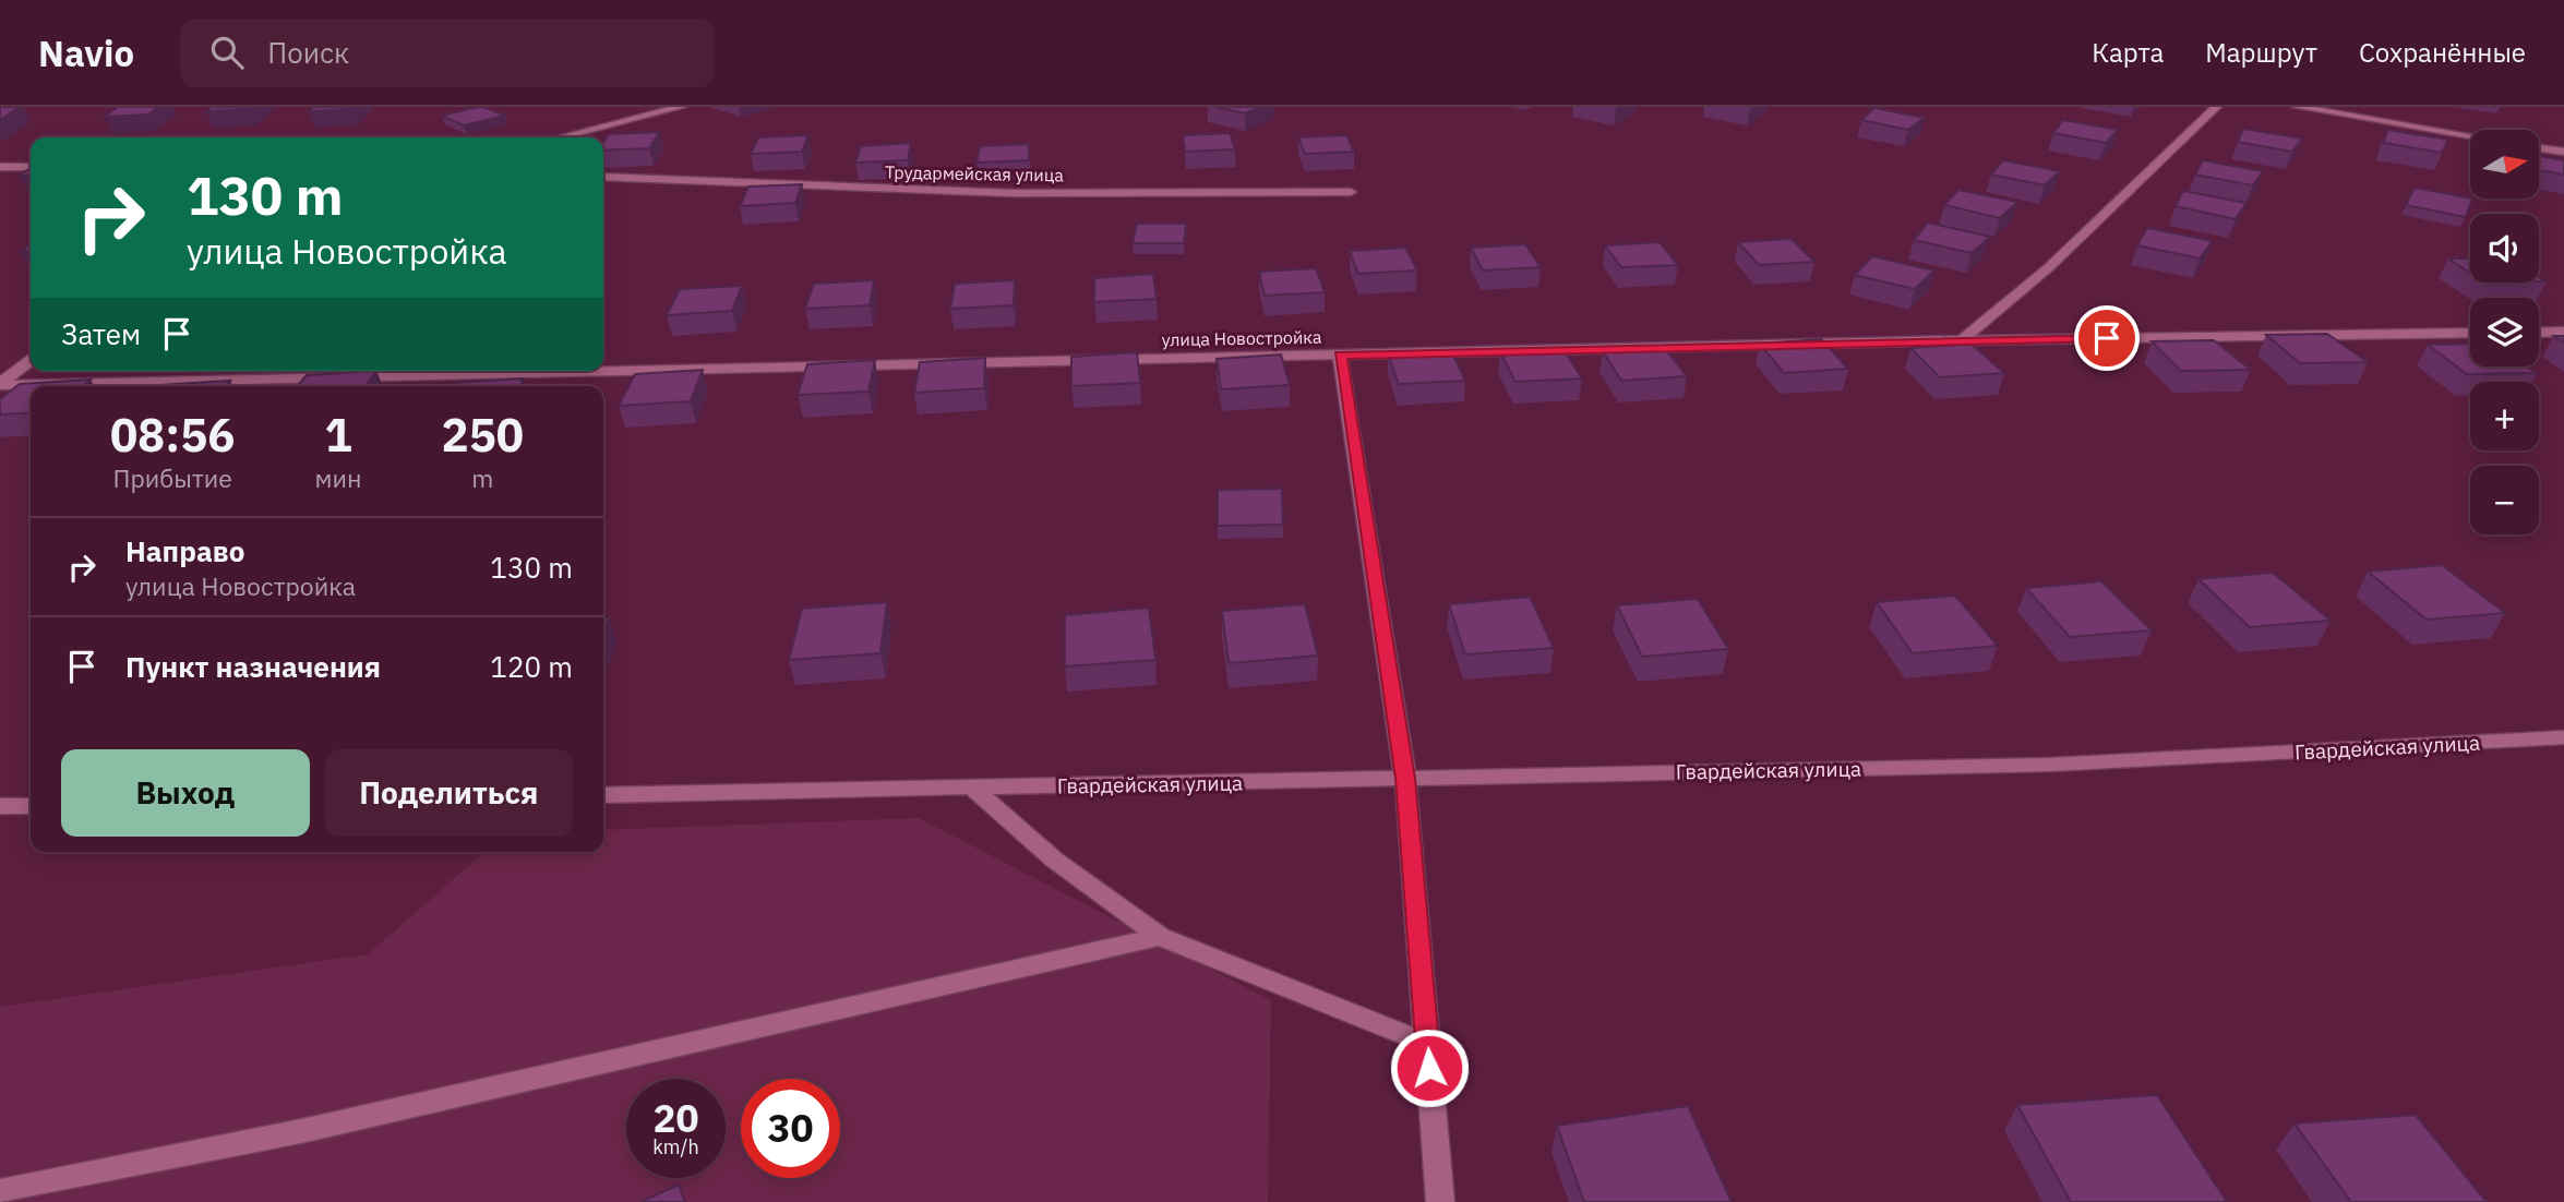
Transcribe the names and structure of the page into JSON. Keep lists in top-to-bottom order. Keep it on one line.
{"streets":{"street":["Трудармейская улица","улица Новостройка","Гвардейская улица"]},"north":"right","page":{"header":"Navio","search":"Поиск","nav":["Карта","Маршрут","Сохранённые"],"map_buttons":["+","−"],"turn":["130 m","улица Новостройка"],"then":"Затем","eta":["08:56","Прибытие","1","мин","250","m"],"list":[{"name":"Направо","note":"улица Новостройка","value":"130 m"},{"name":"Пункт назначения","value":"120 m"}],"buttons":["Выход","Поделиться"],"speed":"20 km/h","limit":"30"}}
